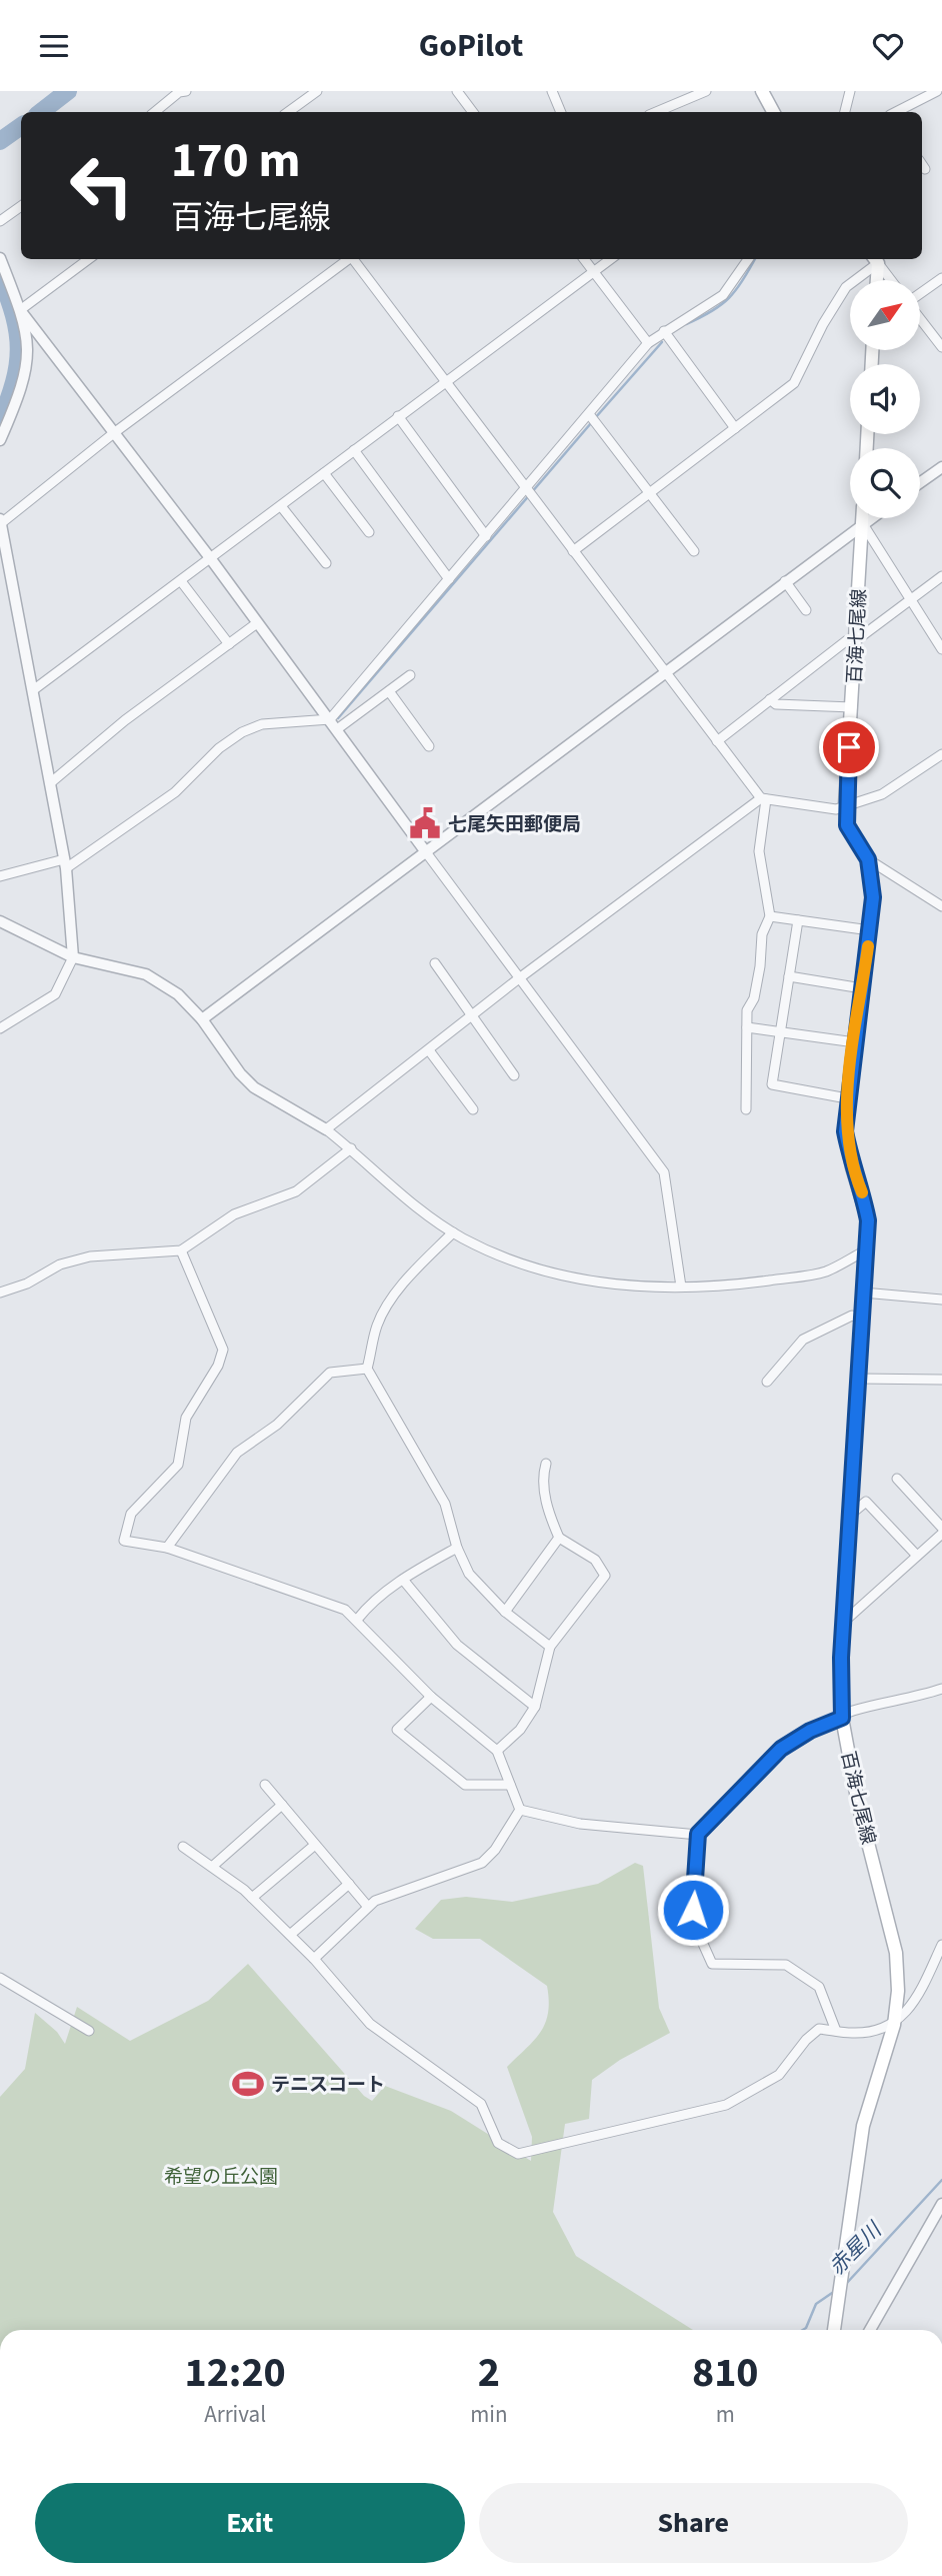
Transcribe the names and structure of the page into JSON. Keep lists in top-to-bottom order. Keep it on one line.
{"streets":{"main road":["百海七尾線"]},"water":["赤星川"],"parks":["希望の丘公園"],"places":{"public building":["七尾矢田郵便局"],"sports":["テニスコート"]},"north":"top right","page":{"header":"GoPilot","turn":["170 m","百海七尾線"],"eta":["12:20","Arrival","2","min","810","m"],"buttons":["Exit","Share"]}}
